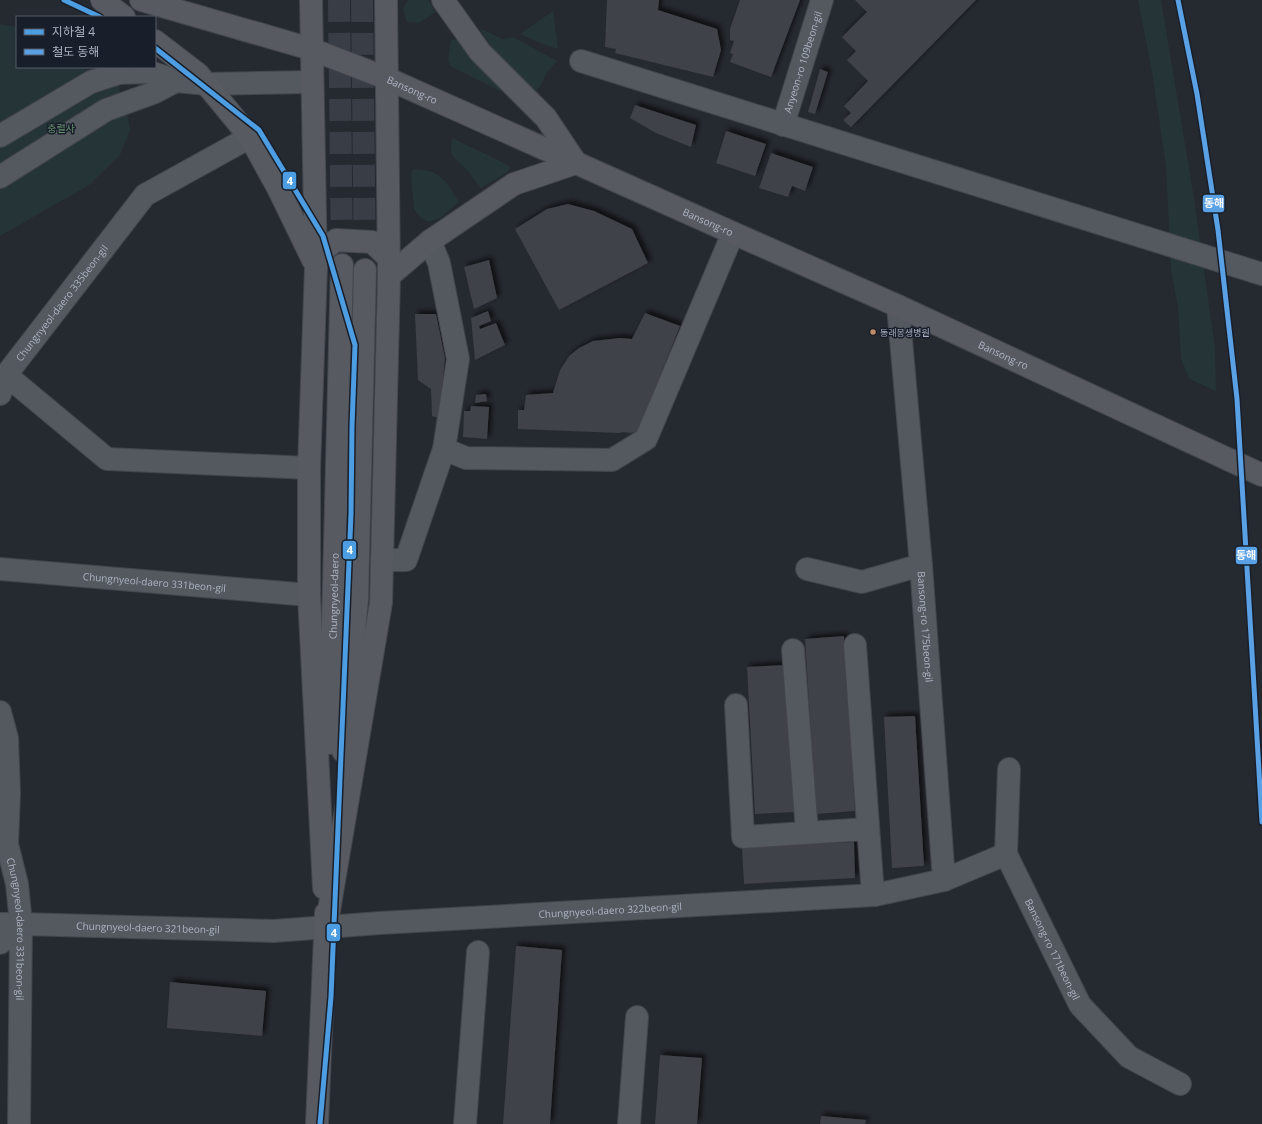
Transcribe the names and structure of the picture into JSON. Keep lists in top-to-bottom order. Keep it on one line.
{"streets":{"main road":["Bansong-ro","Chungnyeol-daero"],"street":["Anyeon-ro 109beon-gil","Chungnyeol-daero 335beon-gil","Chungnyeol-daero 331beon-gil","Bansong-ro 175beon-gil","Chungnyeol-daero 322beon-gil","Chungnyeol-daero 321beon-gil","Bansong-ro 171beon-gil"]},"crossings":[["Bansong-ro","Bansong-ro 175beon-gil"],["Chungnyeol-daero 331beon-gil","Chungnyeol-daero 321beon-gil"],["Chungnyeol-daero","Chungnyeol-daero 322beon-gil"],["Bansong-ro 175beon-gil","Chungnyeol-daero 322beon-gil"],["Chungnyeol-daero 322beon-gil","Chungnyeol-daero 321beon-gil"]],"parks":["충렬사"],"places":["동래봉생병원"],"lines":["metro line 4","rail line 동해"],"legend":["지하철 4","철도 동해"]}
